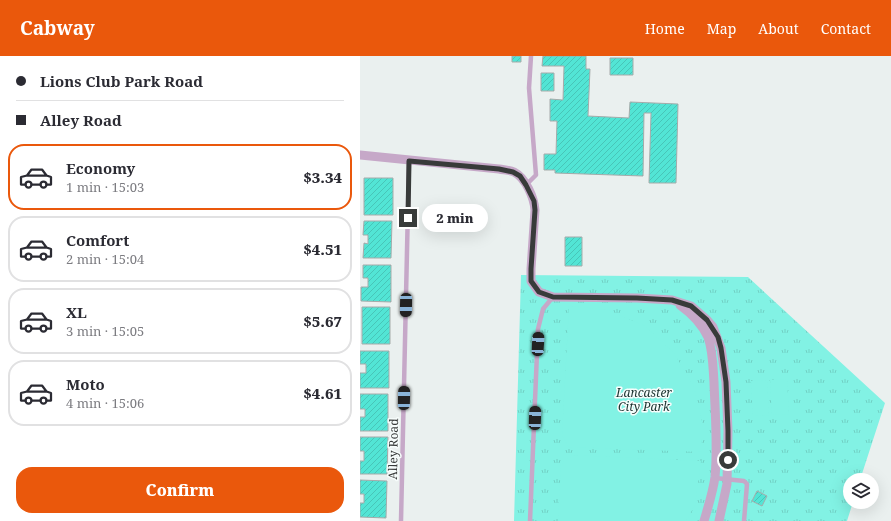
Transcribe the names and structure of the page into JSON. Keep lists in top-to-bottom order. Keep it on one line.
{"streets":{"lane":["Alley Road"]},"parks":["Lancaster City Park"],"page":{"header":"Cabway","nav":["Home","Map","About","Contact"],"banner":["Lions Club Park Road","Alley Road"],"list":[{"name":"Economy","note":"1 min · 15:03","value":"$3.34"},{"name":"Comfort","note":"2 min · 15:04","value":"$4.51"},{"name":"XL","note":"3 min · 15:05","value":"$5.67"},{"name":"Moto","note":"4 min · 15:06","value":"$4.61"}],"bubble":"2 min","buttons":"Confirm"}}
